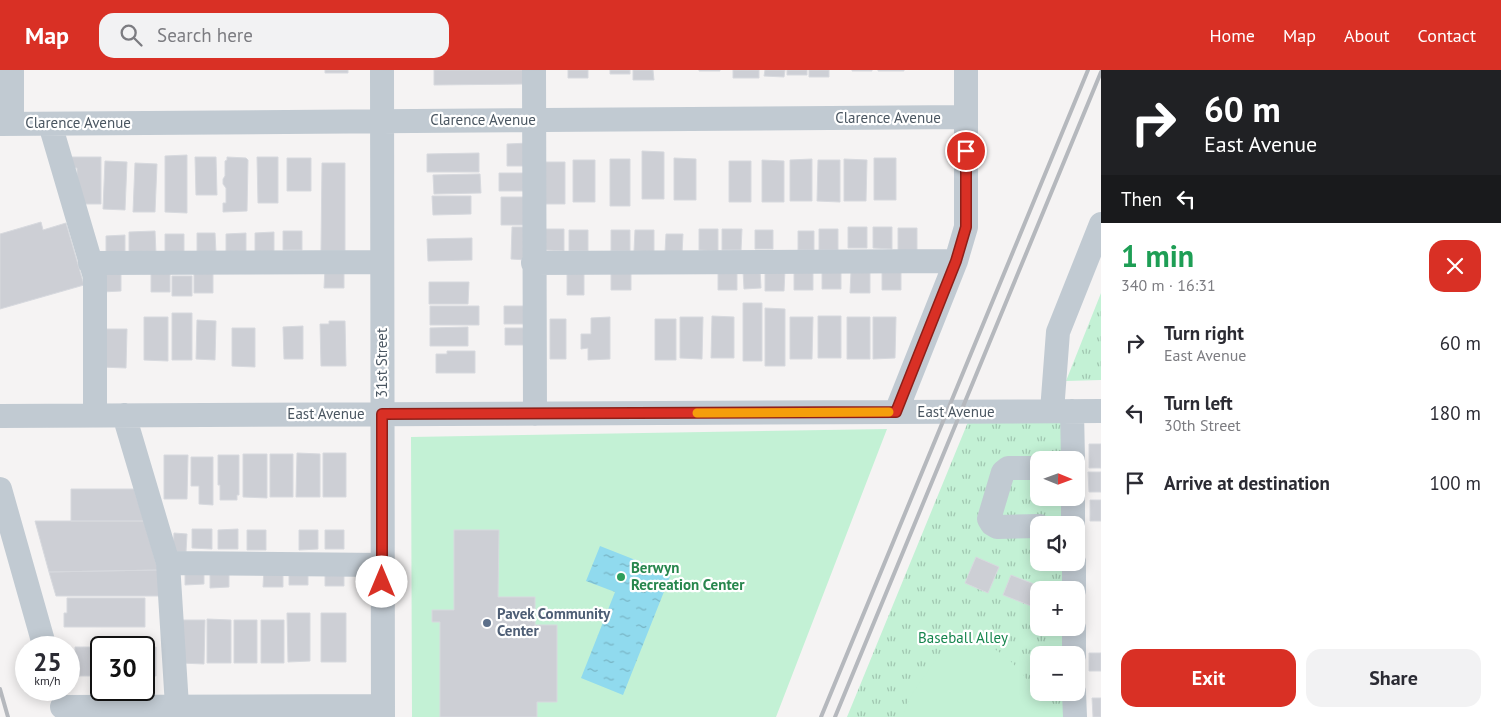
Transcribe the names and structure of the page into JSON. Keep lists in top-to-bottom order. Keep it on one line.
{"streets":{"street":["Clarence Avenue","31st Street","East Avenue"]},"crossings":[["Clarence Avenue","31st Street"],["31st Street","East Avenue"]],"parks":["Baseball Alley"],"places":["Berwyn Recreation Center","Pavek Community Center"],"north":"right","page":{"header":"Map","search":"Search here","nav":["Home","Map","About","Contact"],"turn":["60 m","East Avenue"],"then":"Then","heading":["1 min","340 m · 16:31"],"list":[{"name":"Turn right","note":"East Avenue","value":"60 m"},{"name":"Turn left","note":"30th Street","value":"180 m"},{"name":"Arrive at destination","value":"100 m"}],"map_buttons":["+","−"],"speed":"25 km/h","limit":"30","buttons":["Exit","Share"]}}
